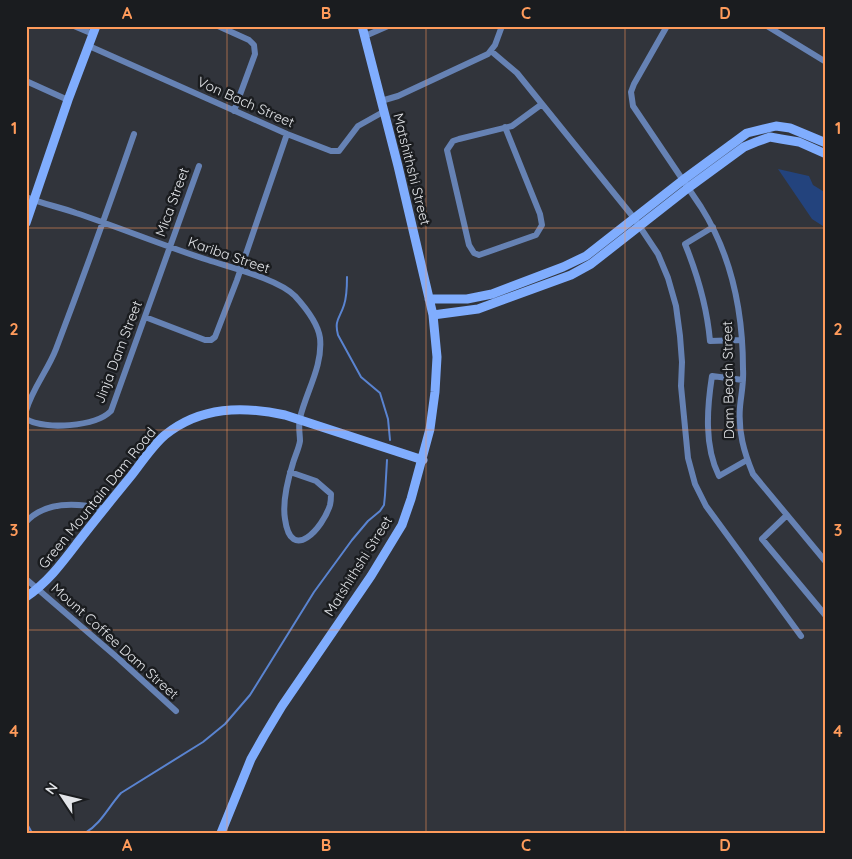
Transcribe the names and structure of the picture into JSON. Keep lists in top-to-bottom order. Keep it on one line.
{"streets":{"street":["Von Bach Street","Matshithshi Street","Mica Street","Kariba Street","Jinja Dam Street","Dam Beach Street","Green Mountain Dam Road","Mount Coffee Dam Street"]},"crossings":[["Von Bach Street","Matshithshi Street"],["Matshithshi Street","Green Mountain Dam Road"],["Mica Street","Kariba Street"],["Mica Street","Jinja Dam Street"],["Kariba Street","Jinja Dam Street"],["Kariba Street","Green Mountain Dam Road"],["Green Mountain Dam Road","Mount Coffee Dam Street"]],"north":"top left","grid":{"columns":["A","B","C","D"],"rows":["1","2","3","4"]}}
